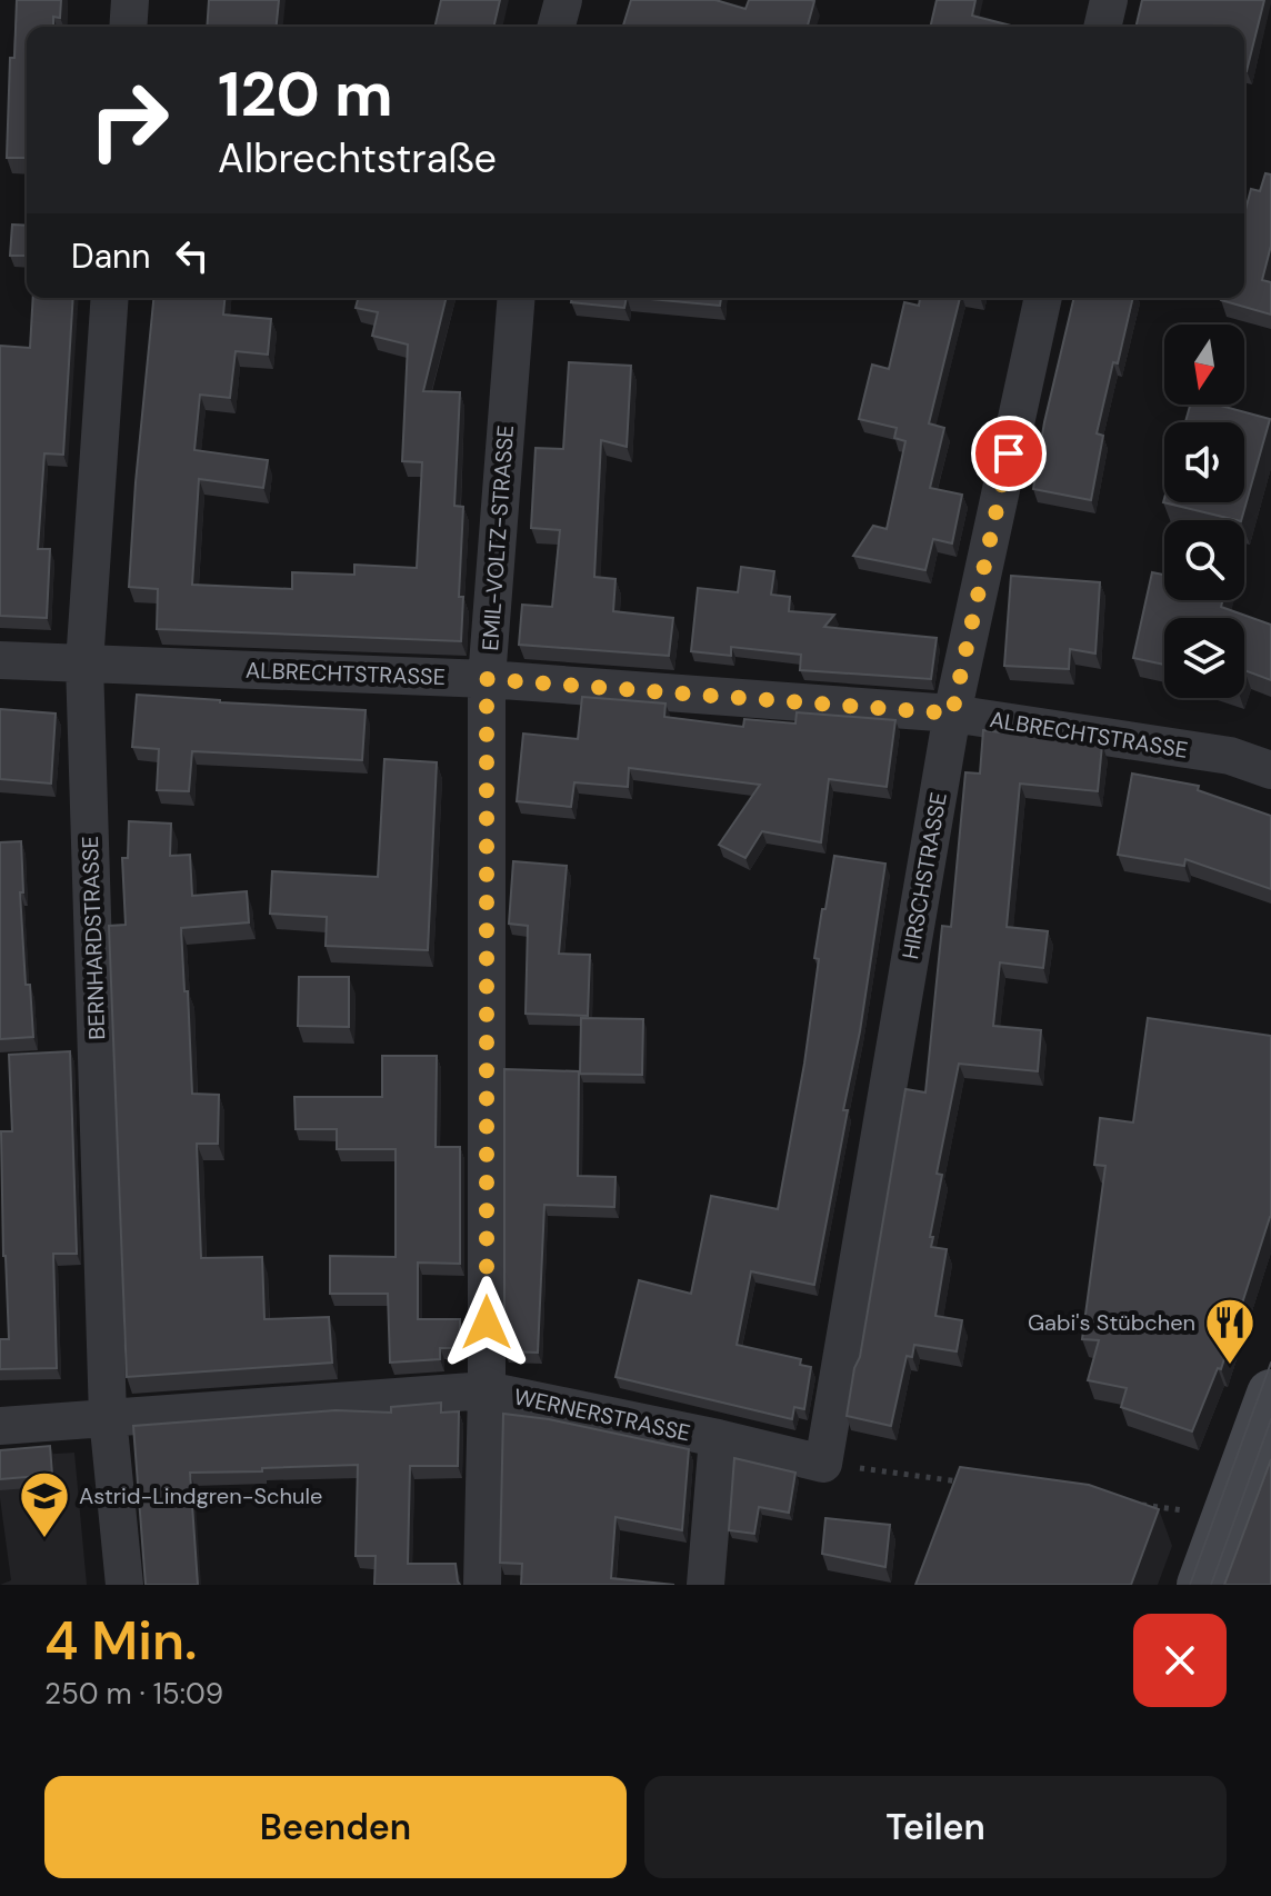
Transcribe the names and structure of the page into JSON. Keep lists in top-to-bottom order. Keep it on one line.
{"streets":{"street":["EMIL-VOLTZ-STRASSE","ALBRECHTSTRASSE","HIRSCHSTRASSE","BERNHARDSTRASSE","WERNERSTRASSE"]},"crossings":[["EMIL-VOLTZ-STRASSE","ALBRECHTSTRASSE"],["EMIL-VOLTZ-STRASSE","WERNERSTRASSE"],["ALBRECHTSTRASSE","HIRSCHSTRASSE"],["ALBRECHTSTRASSE","BERNHARDSTRASSE"],["HIRSCHSTRASSE","WERNERSTRASSE"],["BERNHARDSTRASSE","WERNERSTRASSE"]],"places":{"restaurant":["Gabi's Stübchen"],"school or university":["Astrid-Lindgren-Schule"]},"north":"bottom","page":{"turn":["120 m","Albrechtstraße"],"then":"Dann","heading":["4 Min.","250 m · 15:09"],"buttons":["Beenden","Teilen"]}}
